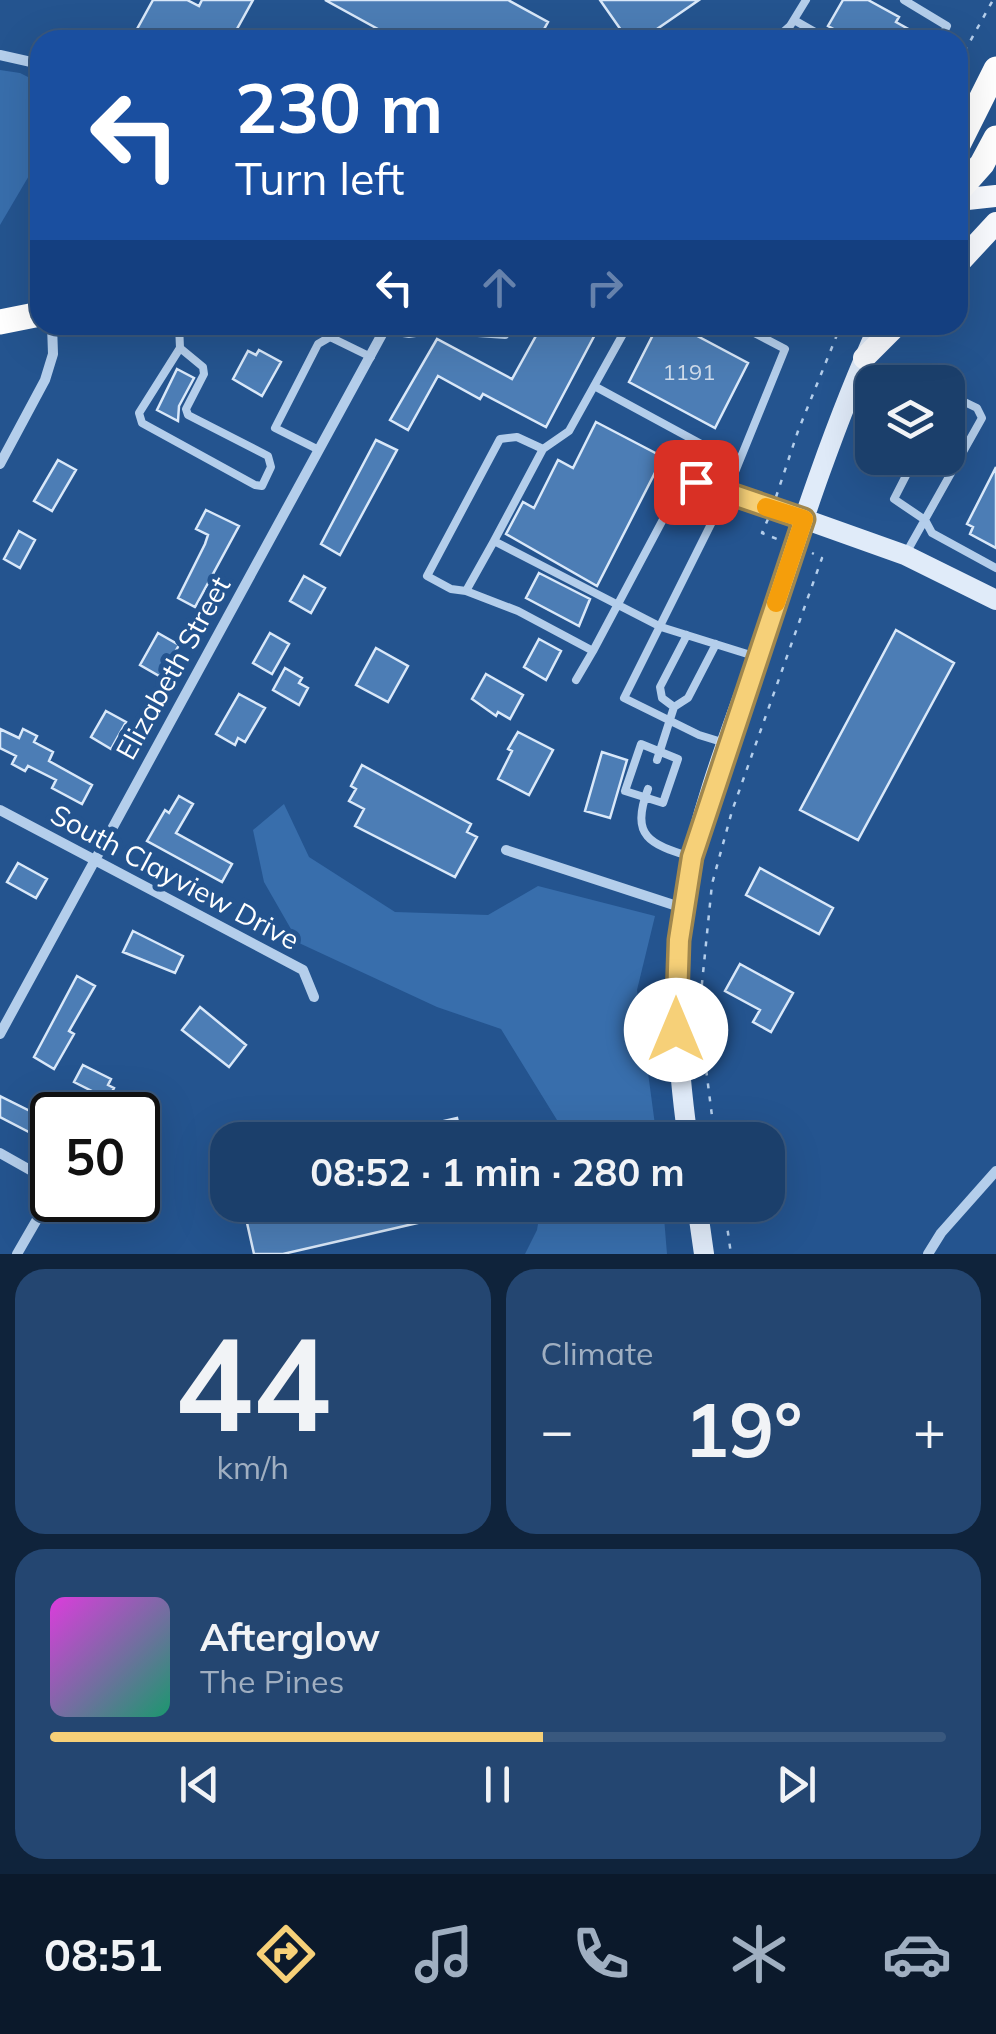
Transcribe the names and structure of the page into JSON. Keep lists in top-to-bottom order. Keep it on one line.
{"streets":{"street":["Elizabeth Street","South Clayview Drive"]},"crossings":[["Elizabeth Street","South Clayview Drive"]],"house_numbers":["1191"],"page":{"turn":["230 m","Turn left"],"limit":"50","trip":"08:52 · 1 min · 280 m","tile":[["44","km/h"],"Climate"],"heat":["−","19°","+"],"song":["Afterglow","The Pines"],"tabs":"08:51"}}
